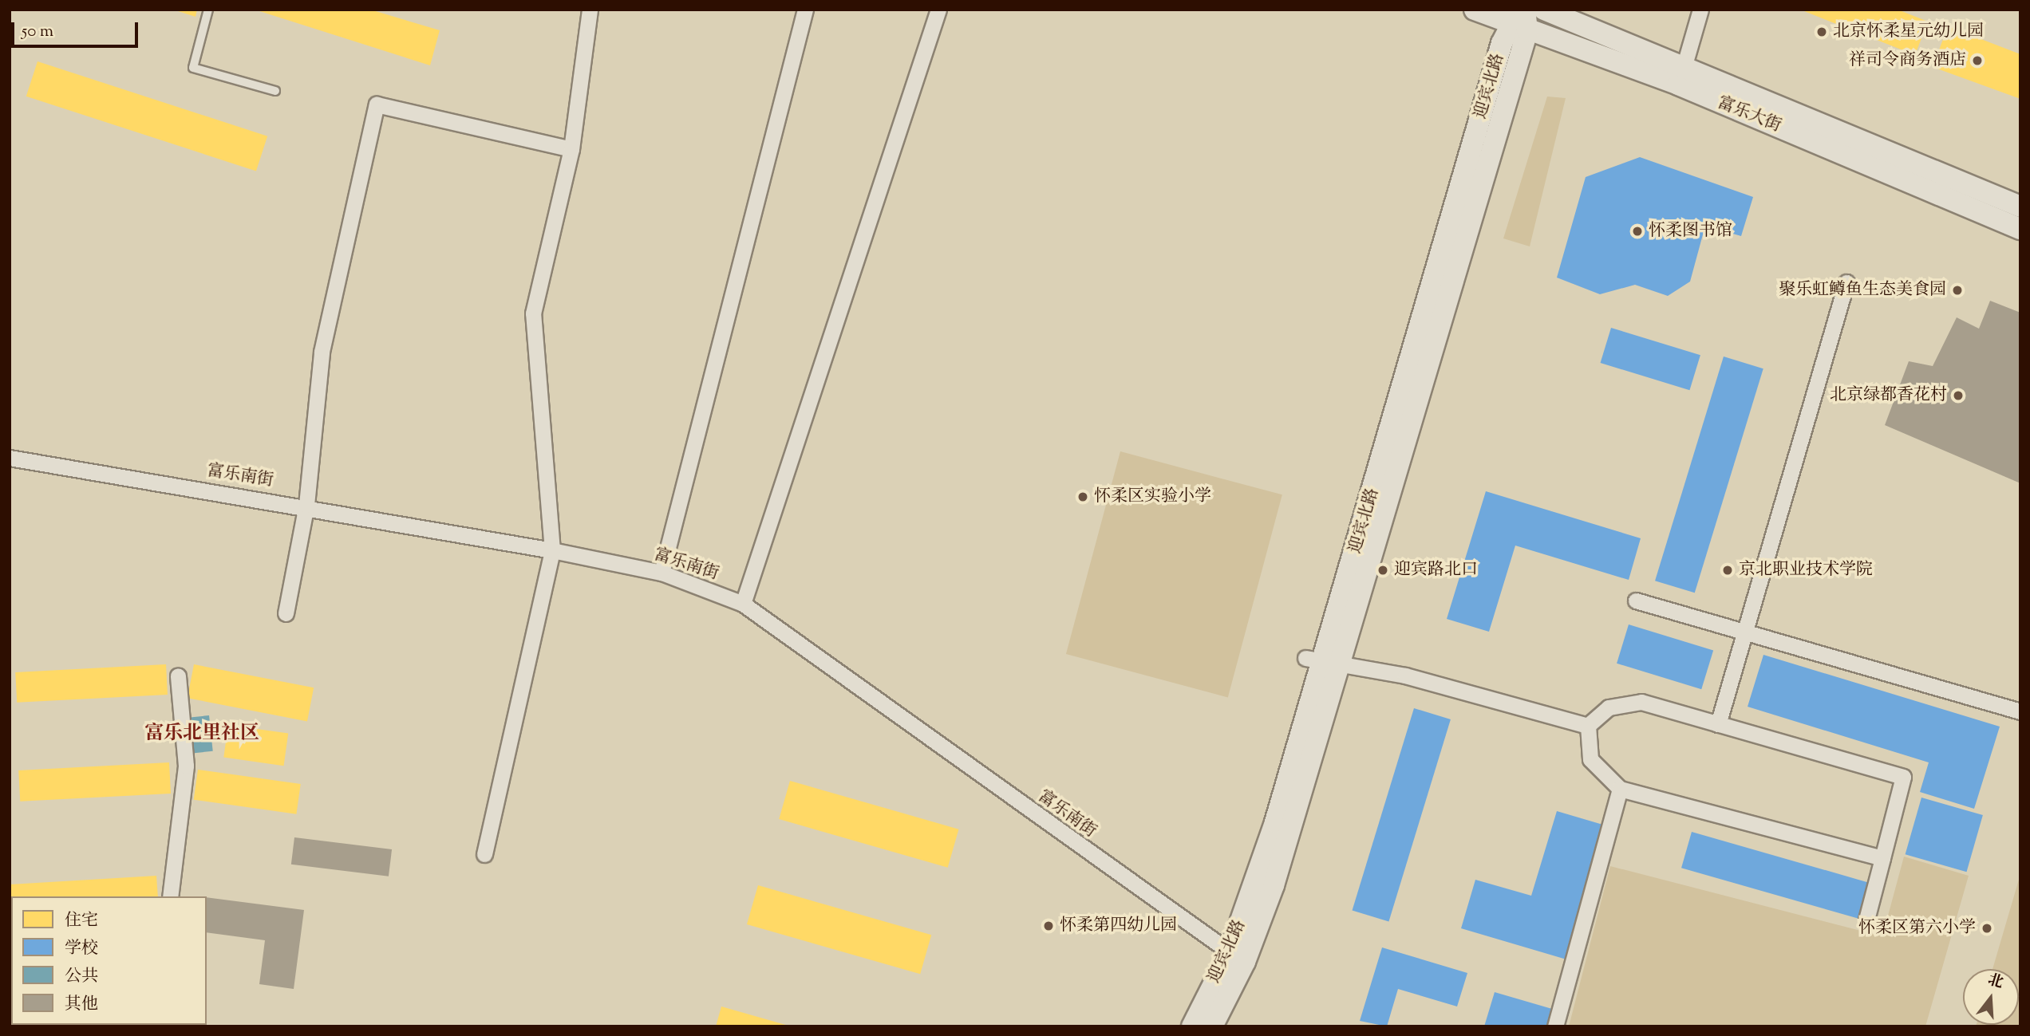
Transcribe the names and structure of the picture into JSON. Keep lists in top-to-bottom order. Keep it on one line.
{"streets":{"main road":["迎宾北路","富乐大街"],"street":["富乐南街"]},"crossings":[["迎宾北路","富乐大街"],["迎宾北路","富乐南街"]],"districts":["富乐北里社区"],"places":["北京怀柔星元幼儿园","祥司令商务酒店","怀柔图书馆","聚乐虹鳟鱼生态美食园","北京绿都香花村","怀柔区实验小学","迎宾路北口","京北职业技术学院","怀柔第四幼儿园","怀柔区第六小学"],"legend":["住宅","学校","公共","其他"],"scale_bar":"50 m","north":"top"}
